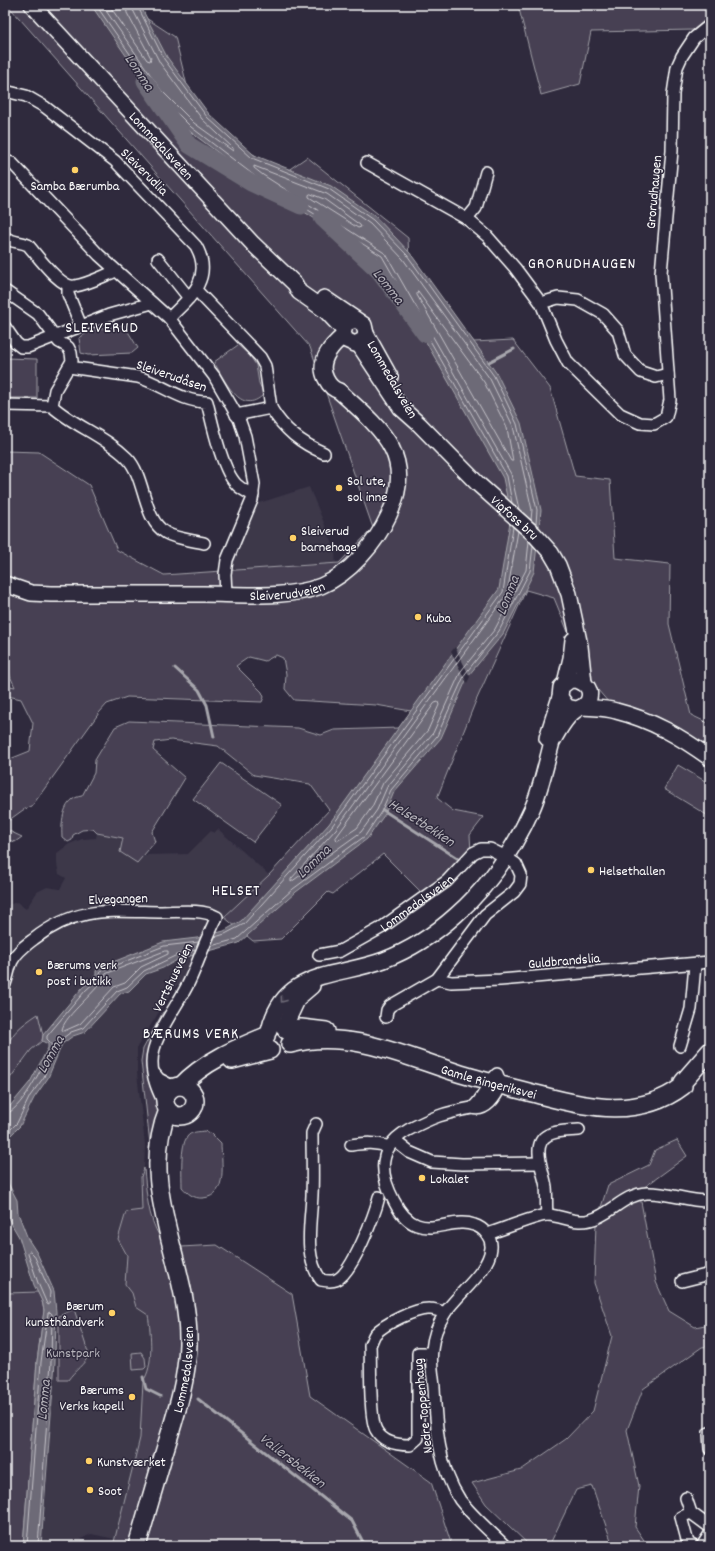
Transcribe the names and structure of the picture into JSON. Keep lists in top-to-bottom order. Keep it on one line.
{"streets":{"main road":["Lommedalsveien","Vigfoss bru","Sleiverudveien","Gamle Ringeriksvei"],"street":["Sleiverudlia","Grorudhaugen","Sleiverudåsen","Elvegangen","Guldbrandslia","Vertshusveien","Nedre Toppenhaug"]},"crossings":[["Lommedalsveien","Vigfoss bru"],["Lommedalsveien","Sleiverudveien"],["Lommedalsveien","Vertshusveien"],["Sleiverudlia","Sleiverudåsen"],["Sleiverudåsen","Sleiverudveien"],["Elvegangen","Vertshusveien"]],"districts":["GRORUDHAUGEN","SLEIVERUD","HELSET","BÆRUMS VERK"],"water":["Lomma","Helsetbekken","Vallersbekken"],"parks":["Kunstpark"],"places":["Samba Bærumba","Sol ute, sol inne","Sleiverud barnehage","Kuba","Helsethallen","Bærums verk post i butikk","Lokalet","Bærum kunsthåndverk","Bærums Verks kapell","Kunstværket","Soot"]}
